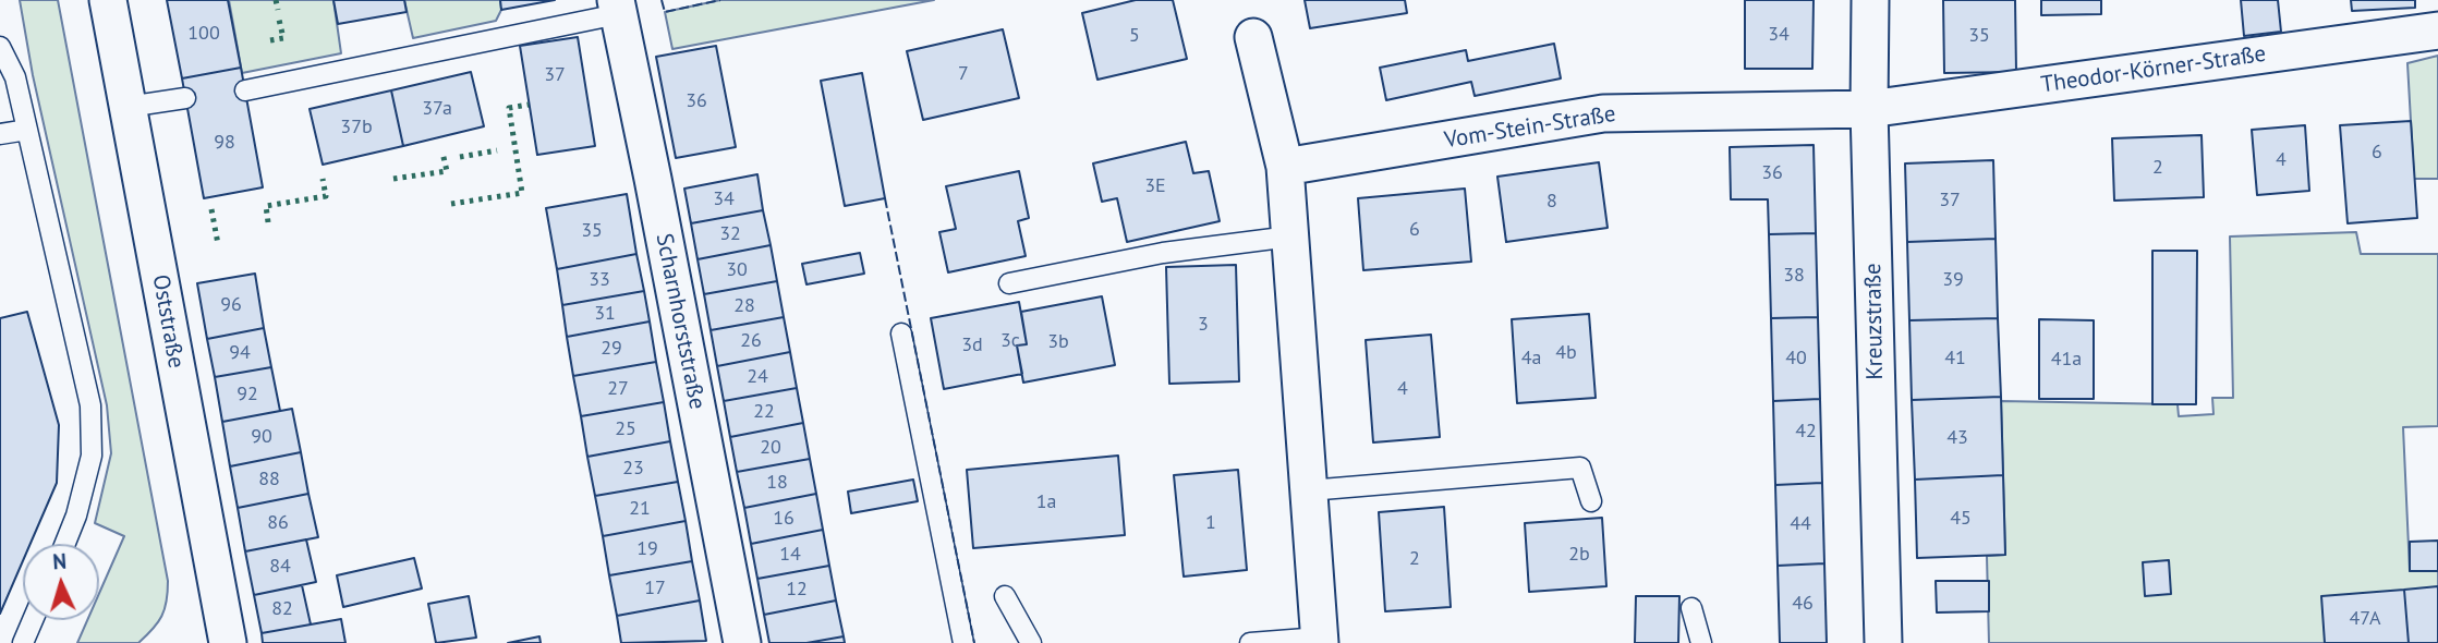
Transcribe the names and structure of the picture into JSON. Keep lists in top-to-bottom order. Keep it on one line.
{"streets":{"street":["Theodor-Körner-Straße","Vom-Stein-Straße","Oststraße","Scharnhorststraße","Kreuzstraße"]},"crossings":[["Theodor-Körner-Straße","Vom-Stein-Straße"],["Theodor-Körner-Straße","Kreuzstraße"],["Vom-Stein-Straße","Kreuzstraße"]],"house_numbers":["100","34","5","35","7","37","36","37a","37b","98","6","4","2","36","3E","34","37","8","6","35","32","30","38","33","39","96","28","31","3","26","3c","3b","3d","29","94","4b","4a","40","41","41a","24","27","4","92","22","25","42","90","43","20","23","88","18","1a","21","16","45","86","1","44","19","14","2b","2","84","17","12","46","82","47A"],"north":"top"}
